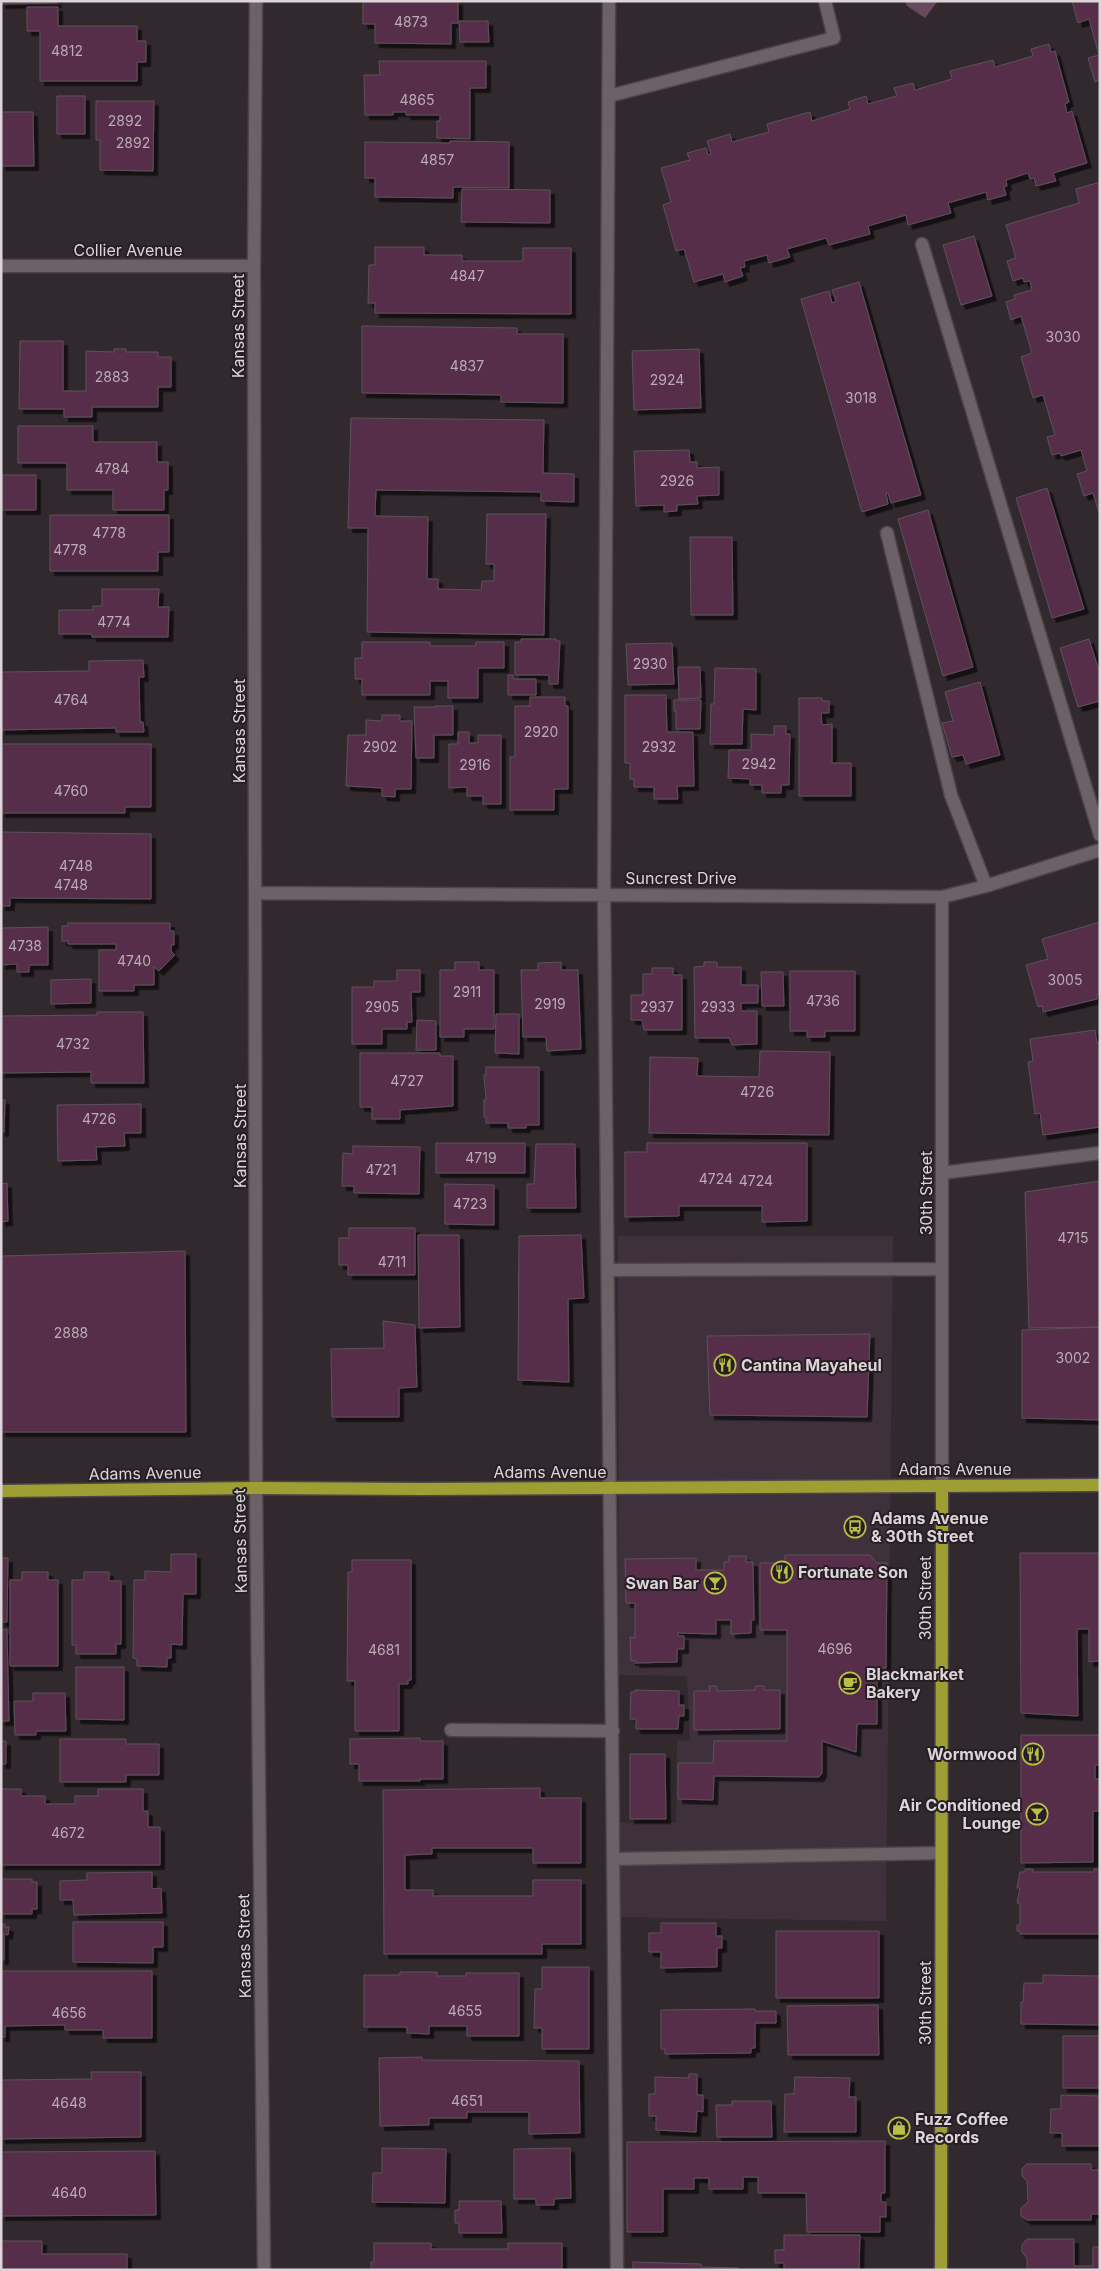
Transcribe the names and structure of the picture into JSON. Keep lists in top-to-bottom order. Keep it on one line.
{"streets":{"main road":["30th Street","Adams Avenue"],"street":["Collier Avenue","Kansas Street","Suncrest Drive"]},"crossings":[["Collier Avenue","Kansas Street"],["Kansas Street","Suncrest Drive"],["Kansas Street","Adams Avenue"],["Suncrest Drive","30th Street"],["30th Street","Adams Avenue"]],"places":{"restaurant":["Cantina Mayaheul","Fortunate Son","Wormwood"],"bus stop":["Adams Avenue & 30th Street"],"bar":["Swan Bar","Air Conditioned Lounge"],"cafe":["Blackmarket Bakery"],"shop":["Fuzz Coffee Records"]},"house_numbers":["4873","4812","4865","2892","2892","4857","4847","3030","4837","2883","2924","3018","4784","2926","4778","4778","4774","2930","4764","2920","2902","2932","2942","2916","4760","4748","4748","4738","4740","3005","2911","4736","2919","2905","2937","2933","4732","4727","4726","4726","4719","4721","4724","4724","4723","4715","4711","2888","3002","4696","4681","4672","4655","4656","4651","4648","4640"]}
